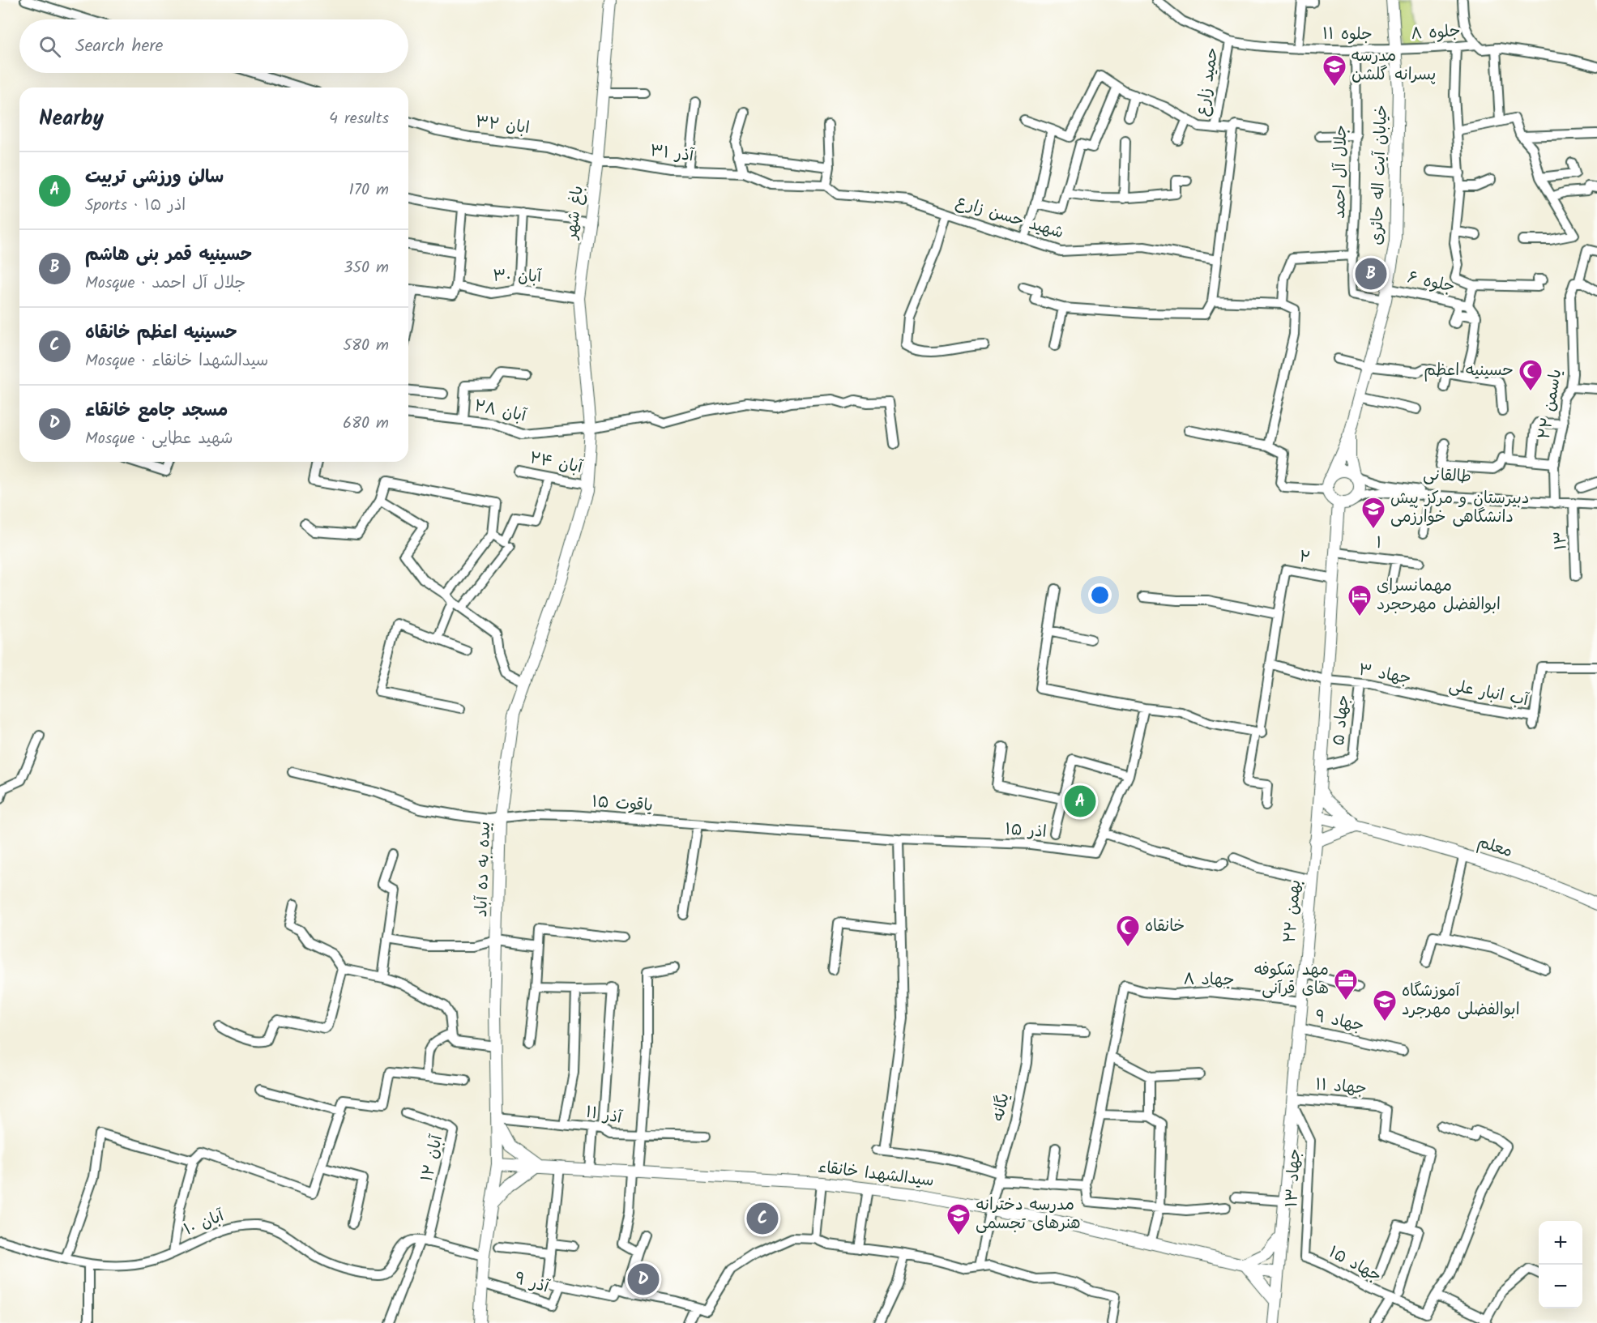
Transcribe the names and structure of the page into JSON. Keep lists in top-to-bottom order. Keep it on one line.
{"streets":{"main road":["خیابان آیت اله حائری","باغ شهر","معلم","بیده به ده آباد","۲۲ بهمن","سیدالشهدا خانقاء"],"street":["جلوه ۸","جلوه ۱۱","حمید زارع","ابان ۳۲","آذر ۳۱","جلال آل احمد","شهید حسن زارع","آبان ۳۰","جلوه ۶","یاسمن ۲۲","آبان ۲۸","آبان ۲۴","طالقانی","۱۳","۱","۲","جهاد ۳","آب انبار علی","جهاد ۵","یاقوت ۱۵","اذر ۱۵","جهاد ۸","جهاد ۹","جهاد ۱۱","یگانه","آذر ۱۱","آبان ۱۲","جهاد ۱۳","آبان ۱۰","جهاد ۱۵","آذر ۹"]},"crossings":[["جلوه ۸","جلوه ۱۱"],["جلوه ۸","خیابان آیت اله حائری"],["جلوه ۱۱","حمید زارع"],["جلوه ۱۱","جلال آل احمد"],["جلوه ۱۱","خیابان آیت اله حائری"],["ابان ۳۲","آذر ۳۱"],["ابان ۳۲","باغ شهر"],["آذر ۳۱","باغ شهر"],["جلال آل احمد","جلوه ۶"],["خیابان آیت اله حائری","جلوه ۶"],["باغ شهر","آبان ۳۰"],["باغ شهر","آبان ۲۸"],["باغ شهر","بیده به ده آباد"],["یاسمن ۲۲","طالقانی"],["آبان ۲۸","بیده به ده آباد"],["آبان ۲۴","بیده به ده آباد"],["طالقانی","۱۳"],["طالقانی","۲۲ بهمن"],["۱","۲۲ بهمن"],["۲","۲۲ بهمن"],["جهاد ۳","آب انبار علی"],["جهاد ۳","جهاد ۵"],["جهاد ۳","۲۲ بهمن"],["جهاد ۵","۲۲ بهمن"],["یاقوت ۱۵","اذر ۱۵"],["یاقوت ۱۵","بیده به ده آباد"],["معلم","۲۲ بهمن"],["بیده به ده آباد","آذر ۱۱"],["بیده به ده آباد","سیدالشهدا خانقاء"],["بیده به ده آباد","آذر ۹"],["۲۲ بهمن","جهاد ۸"],["۲۲ بهمن","جهاد ۹"],["۲۲ بهمن","جهاد ۱۱"],["۲۲ بهمن","سیدالشهدا خانقاء"],["۲۲ بهمن","جهاد ۱۳"],["جهاد ۱۱","جهاد ۱۳"],["یگانه","سیدالشهدا خانقاء"],["آبان ۱۲","آبان ۱۰"],["جهاد ۱۳","جهاد ۱۵"]],"places":{"school or university":["مدرسه پسرانه گلشن","دبیرستان و مرکز پیش دانشگاهی خوارزمی","آموزشگاه ابوالفضلی مهرجرد","مدرسه دخترانه هنرهای تجسمی"],"mosque":["حسینیه اعظم","خانقاه"],"hotel":["مهمانسرای ابوالفضل مهرحجرد"],"office":["مهد شکوفه های قرآنی"]},"page":{"search":"Search here","heading":["Nearby","4 results"],"list":[{"mark":"A","name":"سالن ورزشی تربیت","note":"Sports · اذر ۱۵","value":"170 m"},{"mark":"B","name":"حسینیه قمر بنی هاشم","note":"Mosque · جلال آل احمد","value":"350 m"},{"mark":"C","name":"حسینیه اعظم خانقاه","note":"Mosque · سیدالشهدا خانقاء","value":"580 m"},{"mark":"D","name":"مسجد جامع خانقاء","note":"Mosque · شهید عطایی","value":"680 m"}],"pins":["B","A","C","D"],"map_buttons":["+","−"]}}
